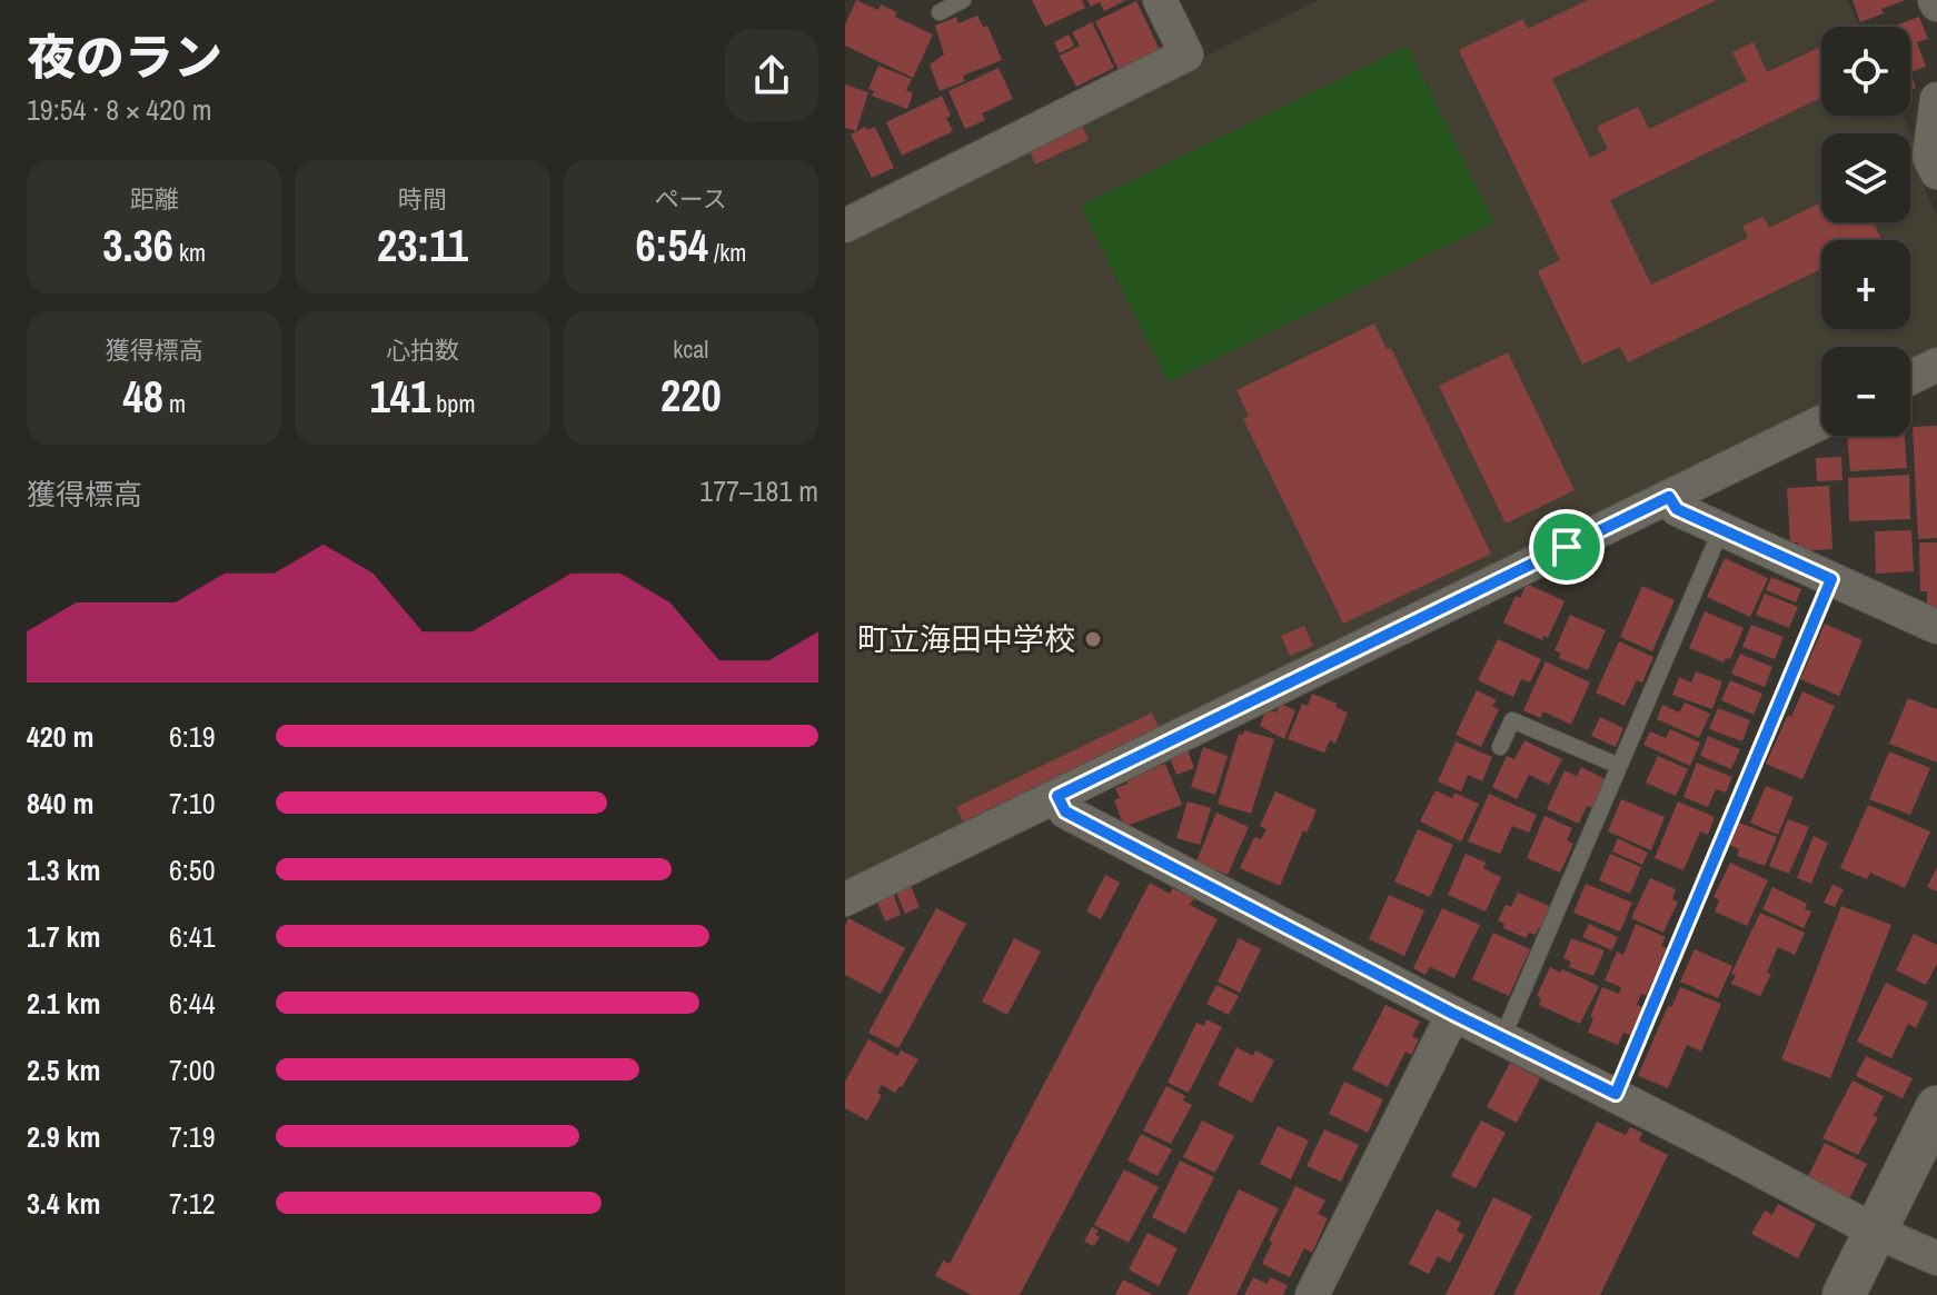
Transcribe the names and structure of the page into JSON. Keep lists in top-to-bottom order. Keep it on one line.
{"places":["町立海田中学校"],"page":{"heading":["夜のラン","19:54 · 8 × 420 m"],"map_buttons":["+","−"],"stats":[["距離","3.36 km"],["時間","23:11"],["ペース","6:54 /km"],["獲得標高","48 m"],["心拍数","141 bpm"],["kcal","220"]],"chart":["獲得標高","177–181 m"],"list":[{"name":"420 m","note":"6:19"},{"name":"840 m","note":"7:10"},{"name":"1.3 km","note":"6:50"},{"name":"1.7 km","note":"6:41"},{"name":"2.1 km","note":"6:44"},{"name":"2.5 km","note":"7:00"},{"name":"2.9 km","note":"7:19"},{"name":"3.4 km","note":"7:12"}]}}
